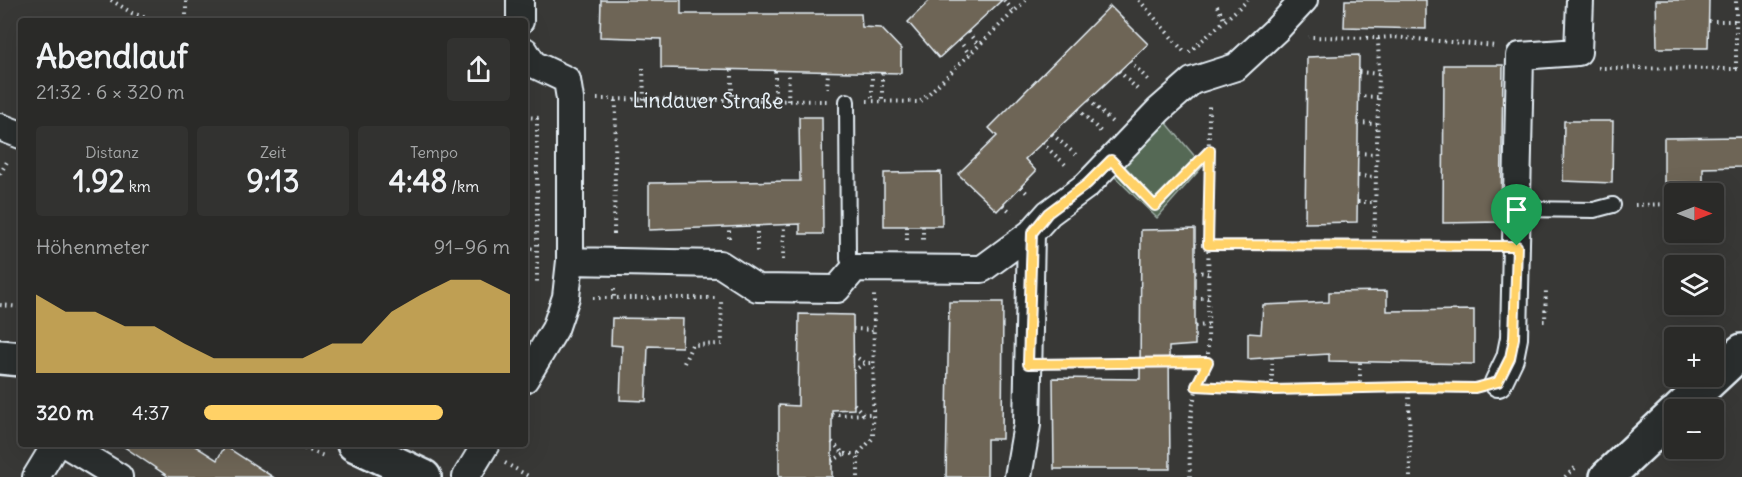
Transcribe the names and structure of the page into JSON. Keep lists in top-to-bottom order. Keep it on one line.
{"streets":{"path":["Lindauer Straße"]},"north":"right","page":{"heading":["Abendlauf","21:32 · 6 × 320 m"],"stats":[["Distanz","1.92 km"],["Zeit","9:13"],["Tempo","4:48 /km"]],"map_buttons":["+","−"],"chart":["Höhenmeter","91–96 m"],"list":[{"name":"320 m","note":"4:37"}]}}
